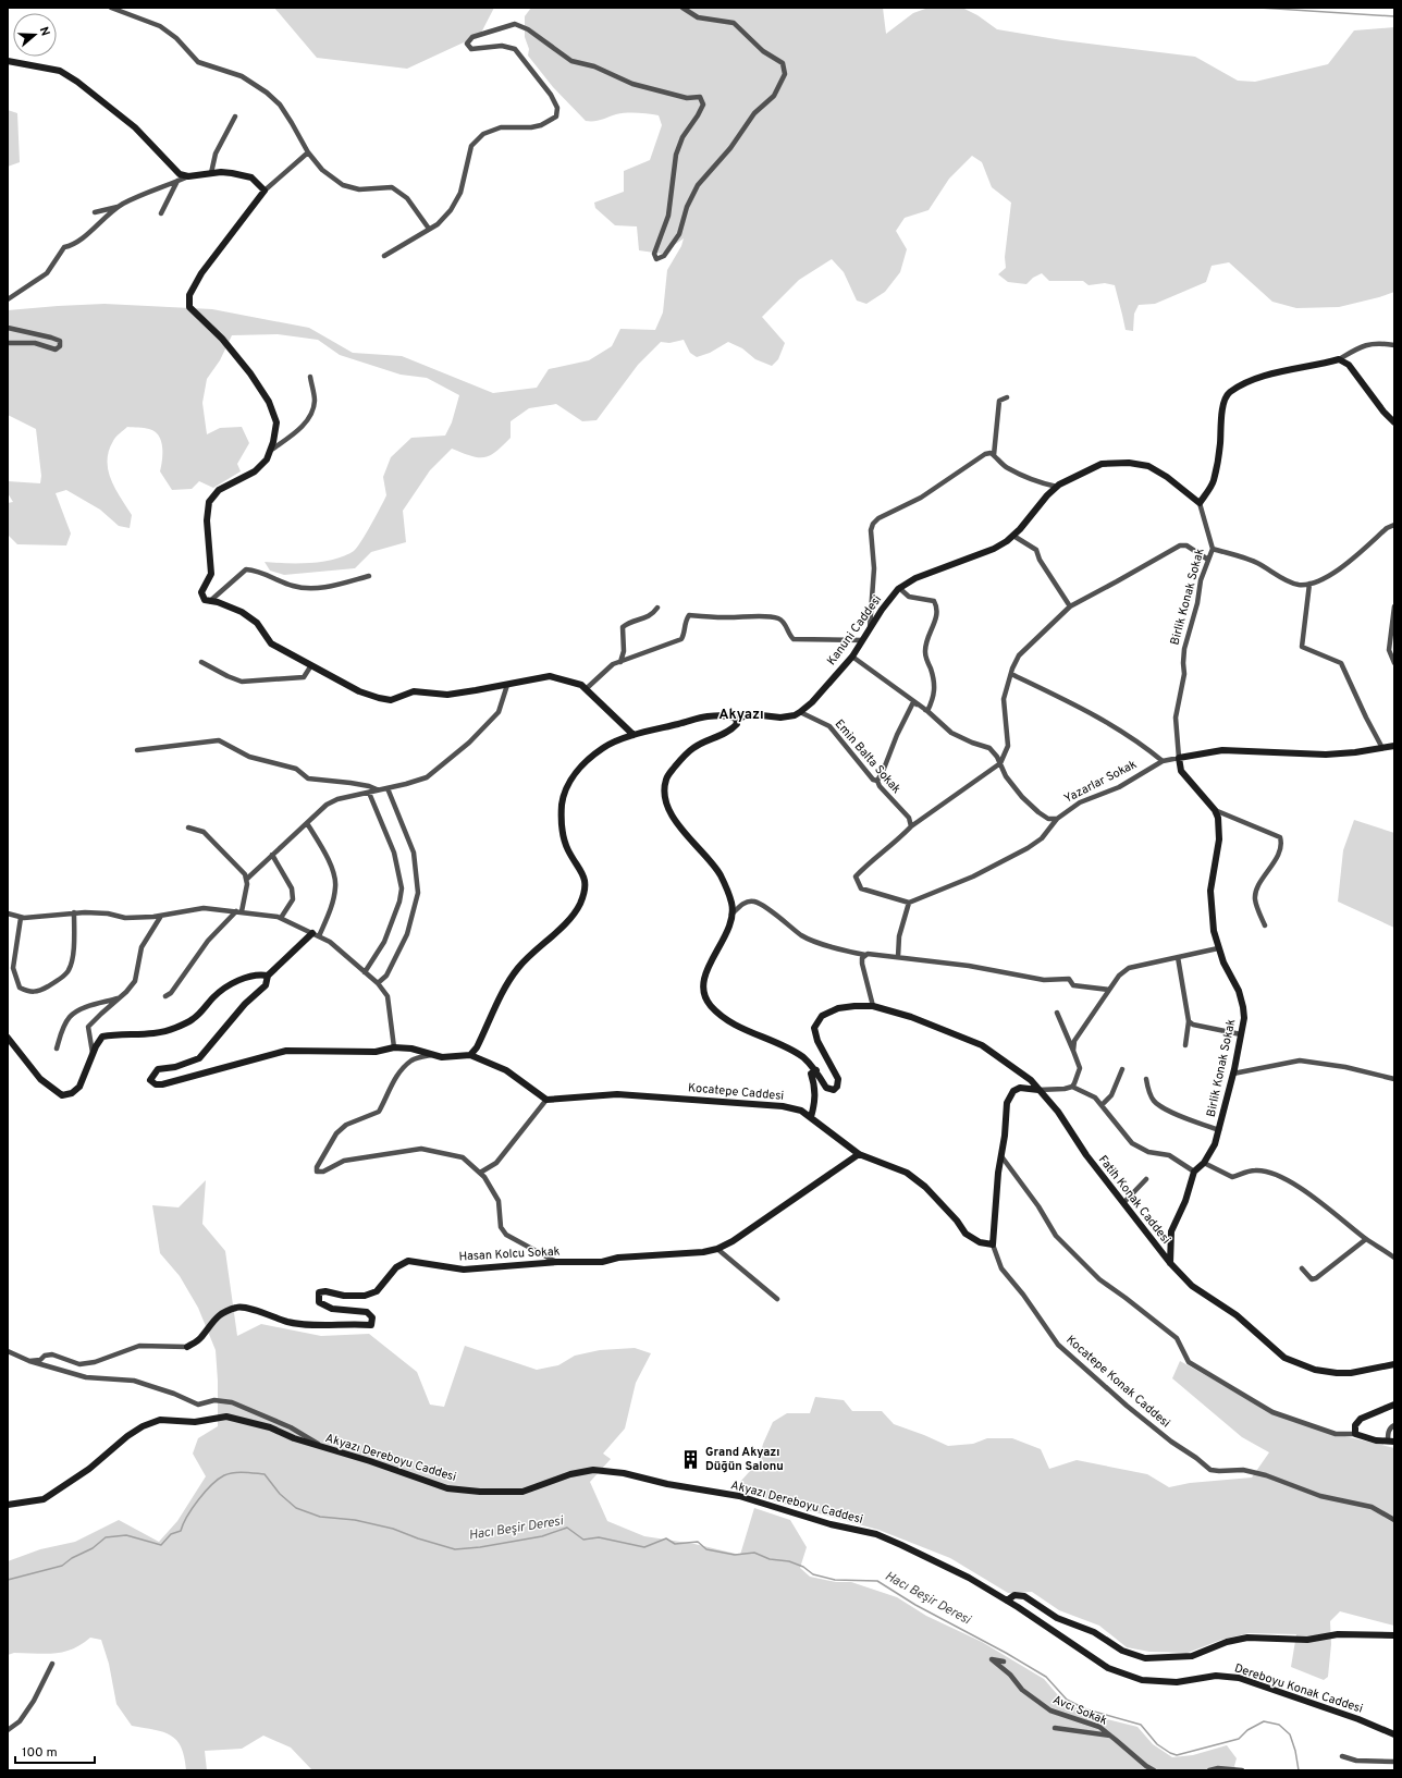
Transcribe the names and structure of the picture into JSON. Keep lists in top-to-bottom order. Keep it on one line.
{"streets":{"street":["Birlik Konak Sokak","Kanuni Caddesi","Emin Balta Sokak","Yazarlar Sokak","Kocatepe Caddesi","Fatih Konak Caddesi","Hasan Kolcu Sokak","Kocatepe Konak Caddesi","Akyazı Dereboyu Caddesi","Dereboyu Konak Caddesi","Avcı Sokak"]},"crossings":[["Birlik Konak Sokak","Yazarlar Sokak"],["Kanuni Caddesi","Emin Balta Sokak"],["Kanuni Caddesi","Yazarlar Sokak"],["Kocatepe Caddesi","Hasan Kolcu Sokak"],["Kocatepe Caddesi","Kocatepe Konak Caddesi"],["Fatih Konak Caddesi","Kocatepe Konak Caddesi"],["Akyazı Dereboyu Caddesi","Dereboyu Konak Caddesi"]],"districts":["Akyazı"],"water":["Hacı Beşir Deresi"],"places":{"building":["Grand Akyazı Düğün Salonu"]},"scale_bar":"100 m","north":"right"}
